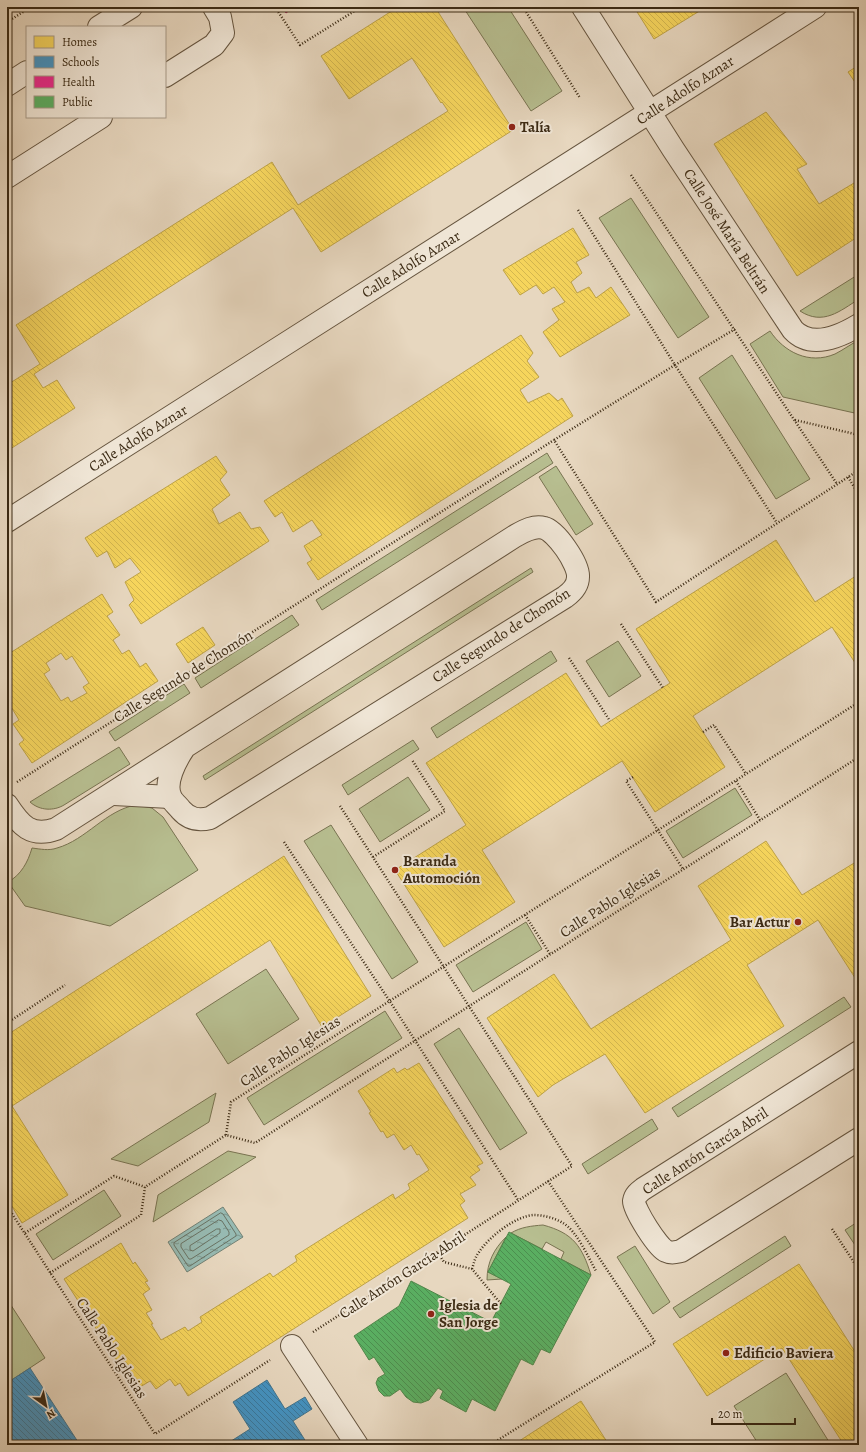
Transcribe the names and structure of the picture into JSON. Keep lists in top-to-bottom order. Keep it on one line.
{"streets":{"street":["Calle Adolfo Aznar","Calle José María Beltrán","Calle Segundo de Chomón","Calle Antón García Abril"],"path":["Calle Pablo Iglesias"]},"crossings":[["Calle Adolfo Aznar","Calle José María Beltrán"],["Calle Pablo Iglesias","Calle Antón García Abril"]],"places":["Talía","Baranda Automoción","Bar Actur","Iglesia de San Jorge","Edificio Baviera"],"legend":["Homes","Schools","Health","Public"],"scale_bar":"20 m","north":"bottom right"}
